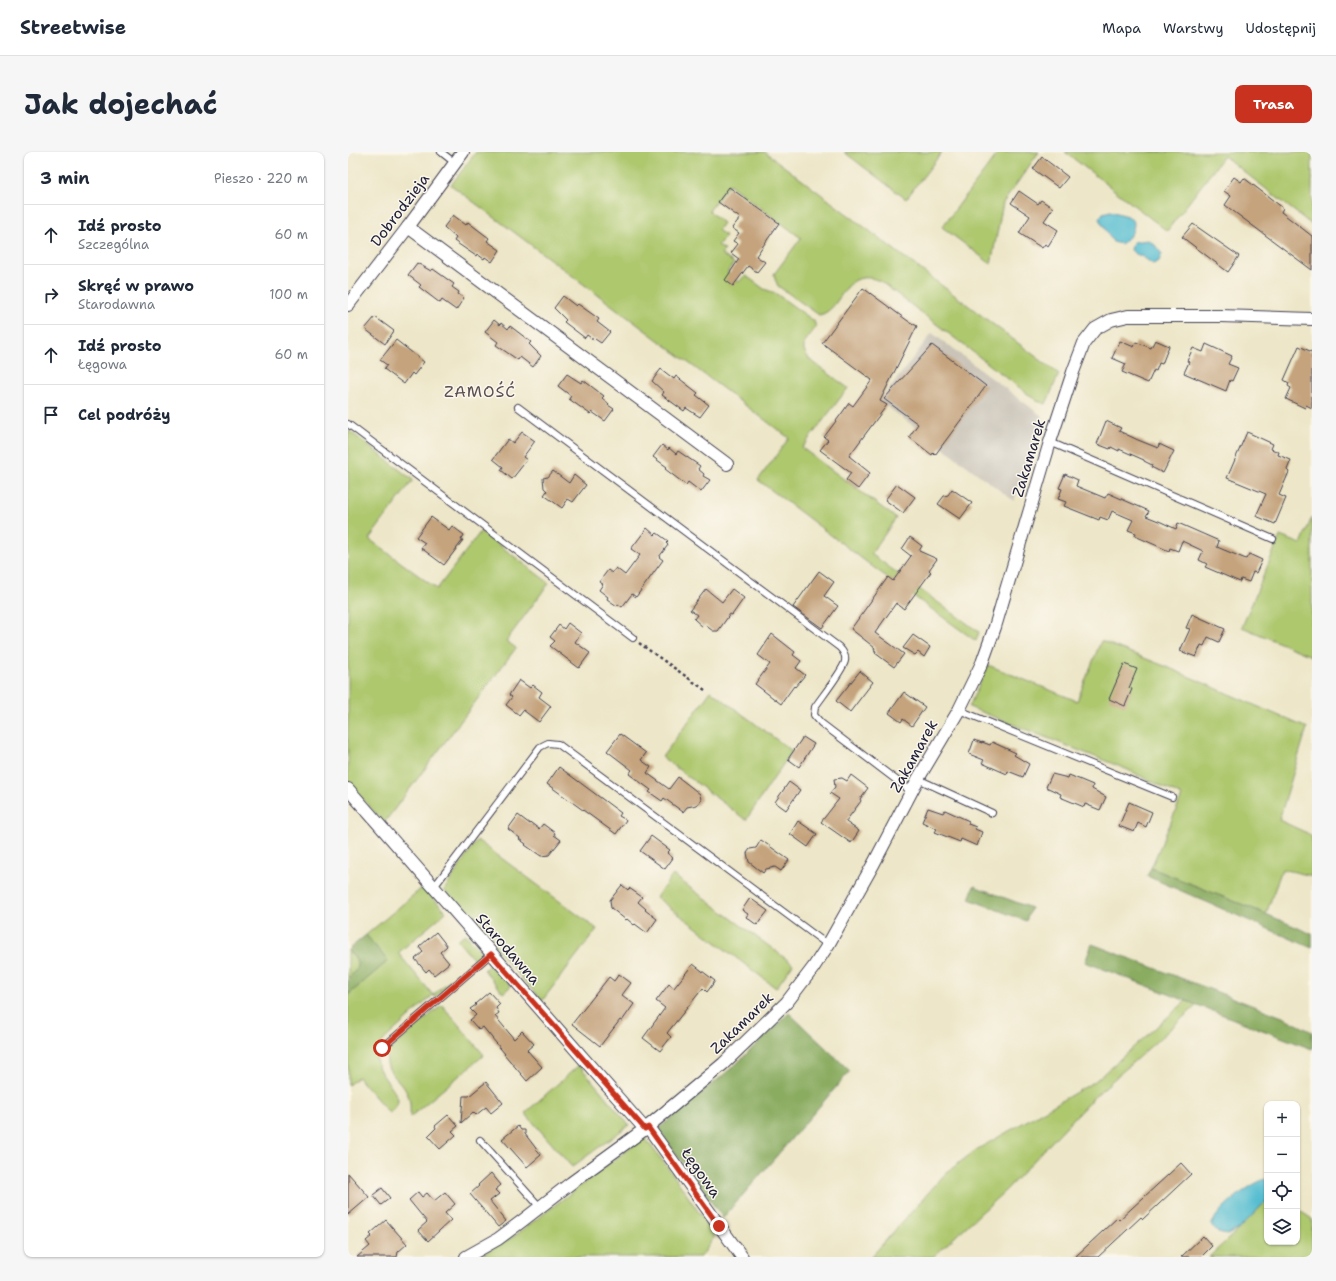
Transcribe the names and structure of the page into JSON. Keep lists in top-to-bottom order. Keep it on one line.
{"streets":{"street":["Dobrodzieja","Zakamarek","Starodawna","Łęgowa"]},"crossings":[["Zakamarek","Starodawna"],["Zakamarek","Łęgowa"],["Starodawna","Łęgowa"]],"districts":["ZAMOŚĆ"],"page":{"header":"Streetwise","nav":["Mapa","Warstwy","Udostępnij"],"title":"Jak dojechać","buttons":"Trasa","heading":["3 min","Pieszo · 220 m"],"list":[["Idź prosto","Szczególna","60 m"],["Skręć w prawo","Starodawna","100 m"],["Idź prosto","Łęgowa","60 m"],"Cel podróży"],"map_buttons":["+","−"]}}
